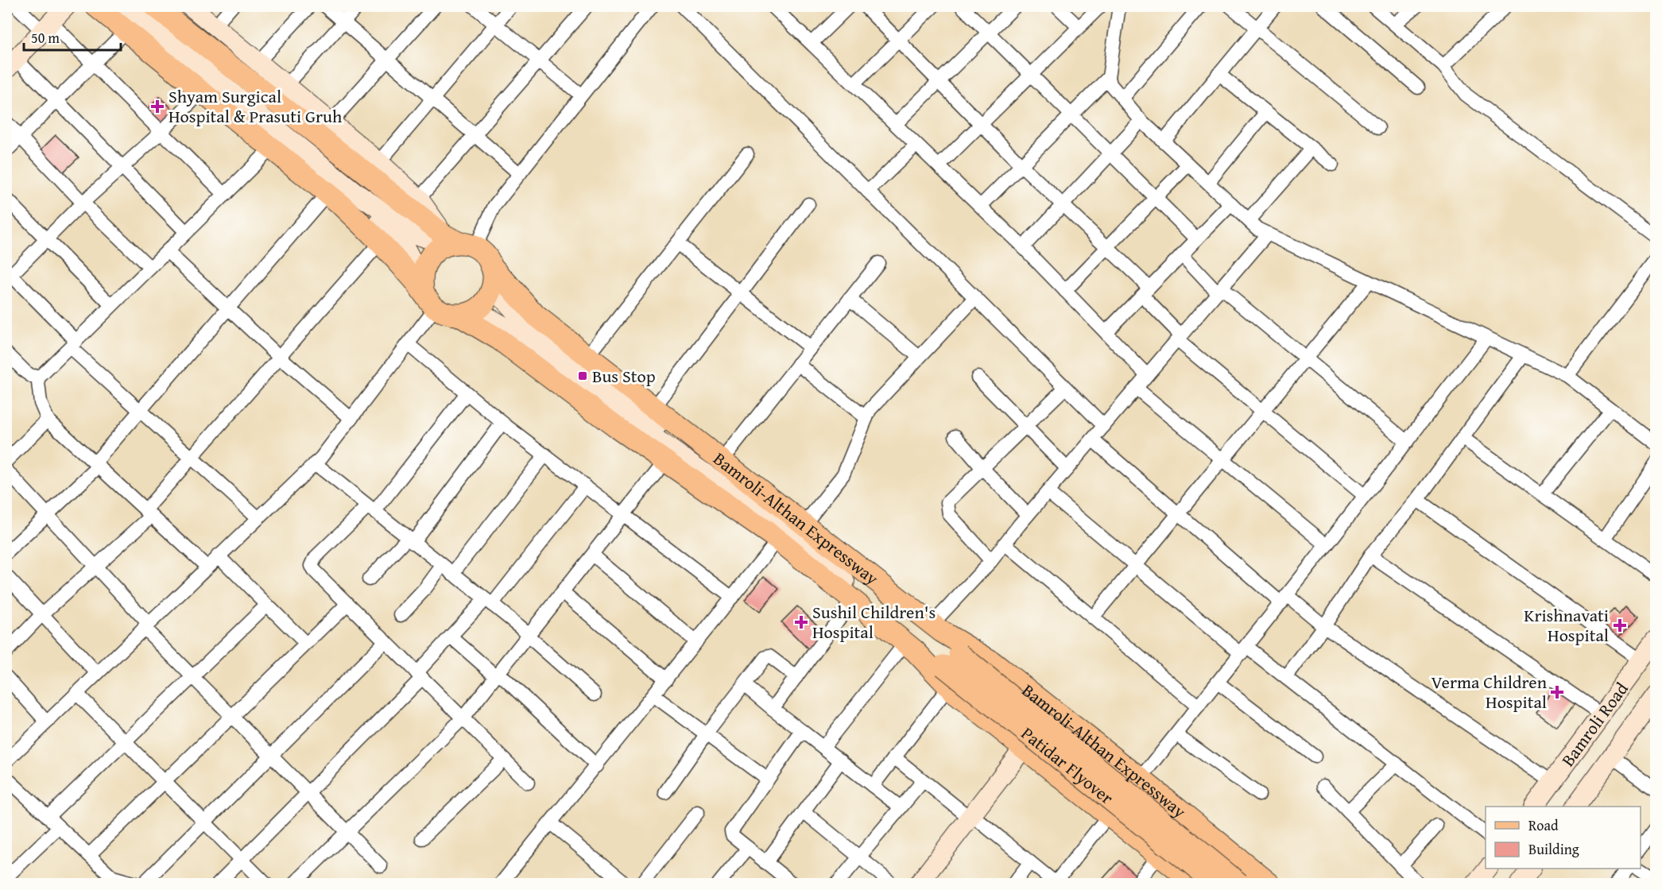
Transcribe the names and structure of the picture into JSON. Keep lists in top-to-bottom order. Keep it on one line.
{"streets":{"main road":["Bamroli-Althan Expressway","Bamroli Road","Patidar Flyover"]},"crossings":[["Bamroli-Althan Expressway","Patidar Flyover"]],"places":{"health":["Shyam Surgical Hospital & Prasuti Gruh","Sushil Children's Hospital","Krishnavati Hospital","Verma Children Hospital"],"transit":["Bus Stop"]},"legend":["Road","Building"],"scale_bar":"50 m"}
